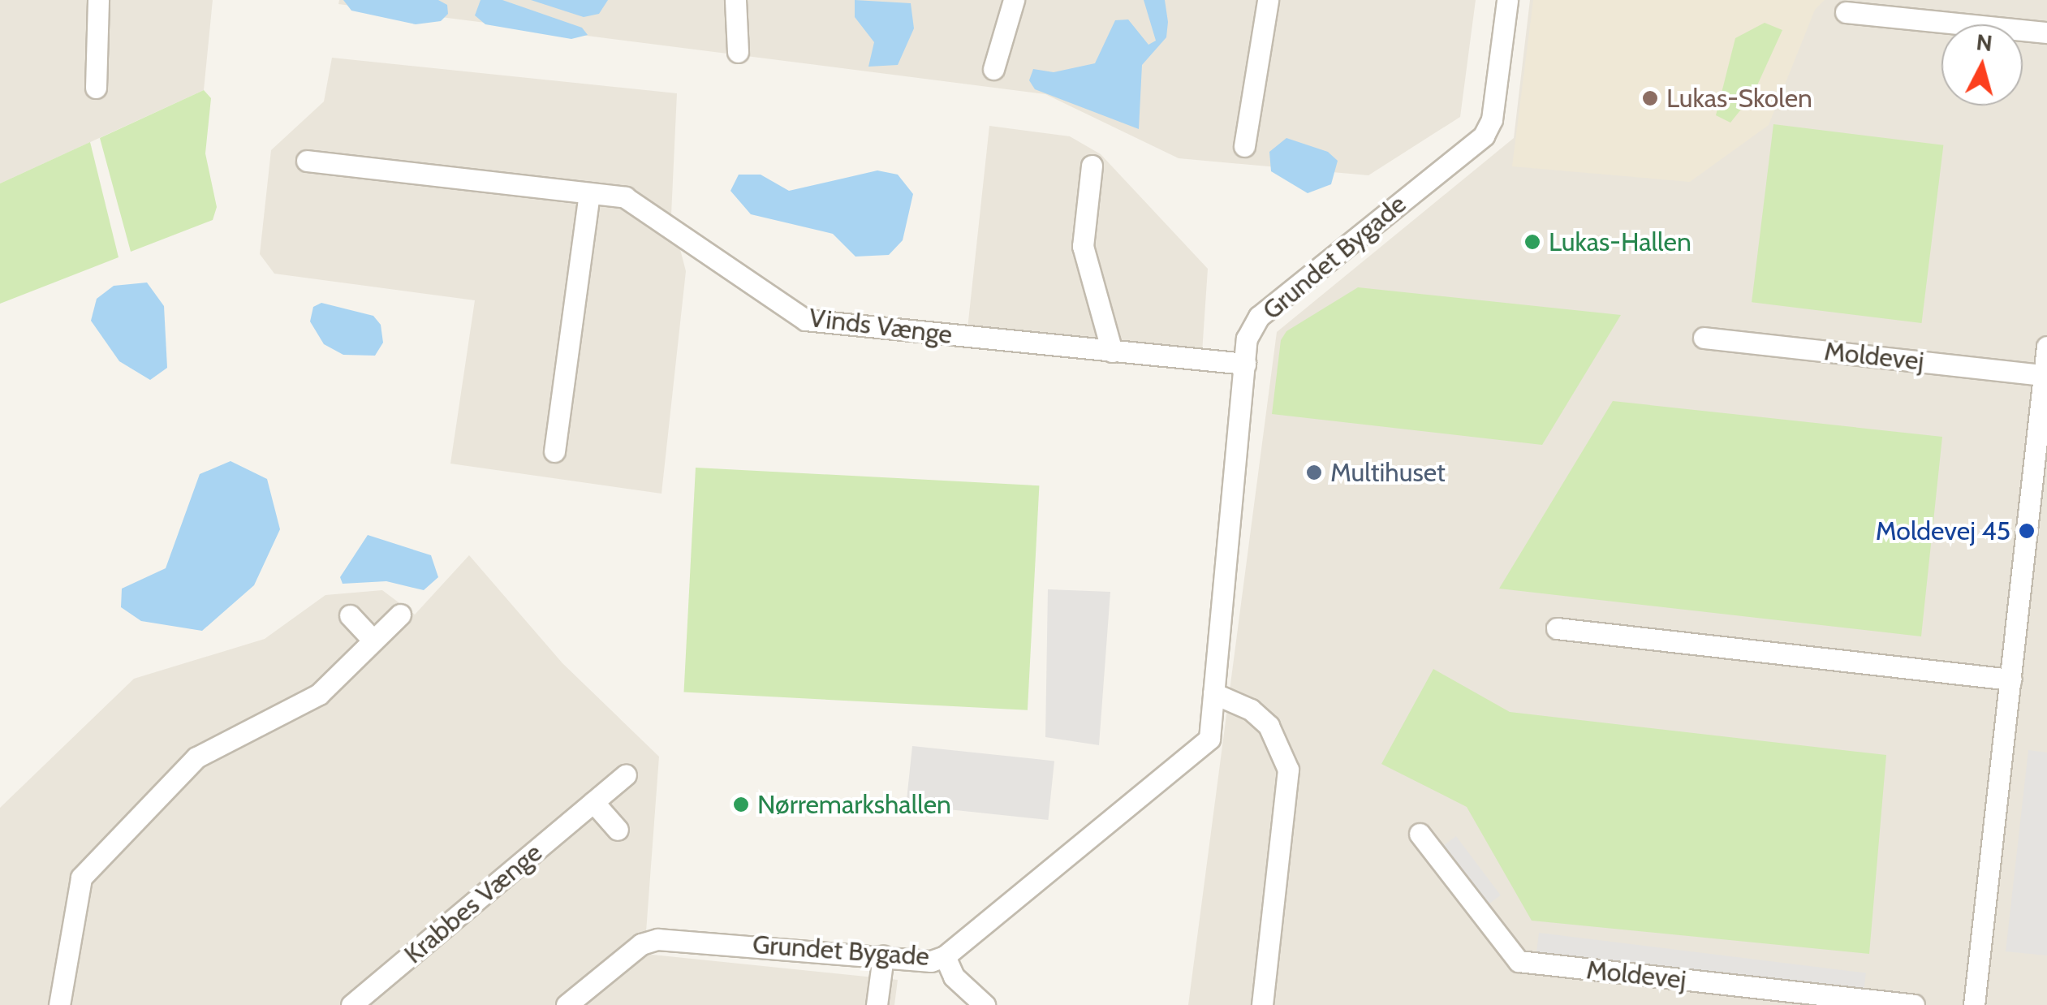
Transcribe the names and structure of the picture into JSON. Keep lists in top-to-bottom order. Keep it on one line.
{"streets":{"street":["Grundet Bygade","Vinds Vænge","Moldevej","Krabbes Vænge"]},"crossings":[["Grundet Bygade","Vinds Vænge"]],"places":["Lukas-Skolen","Lukas-Hallen","Multihuset","Moldevej 45","Nørremarkshallen"],"north":"top"}
